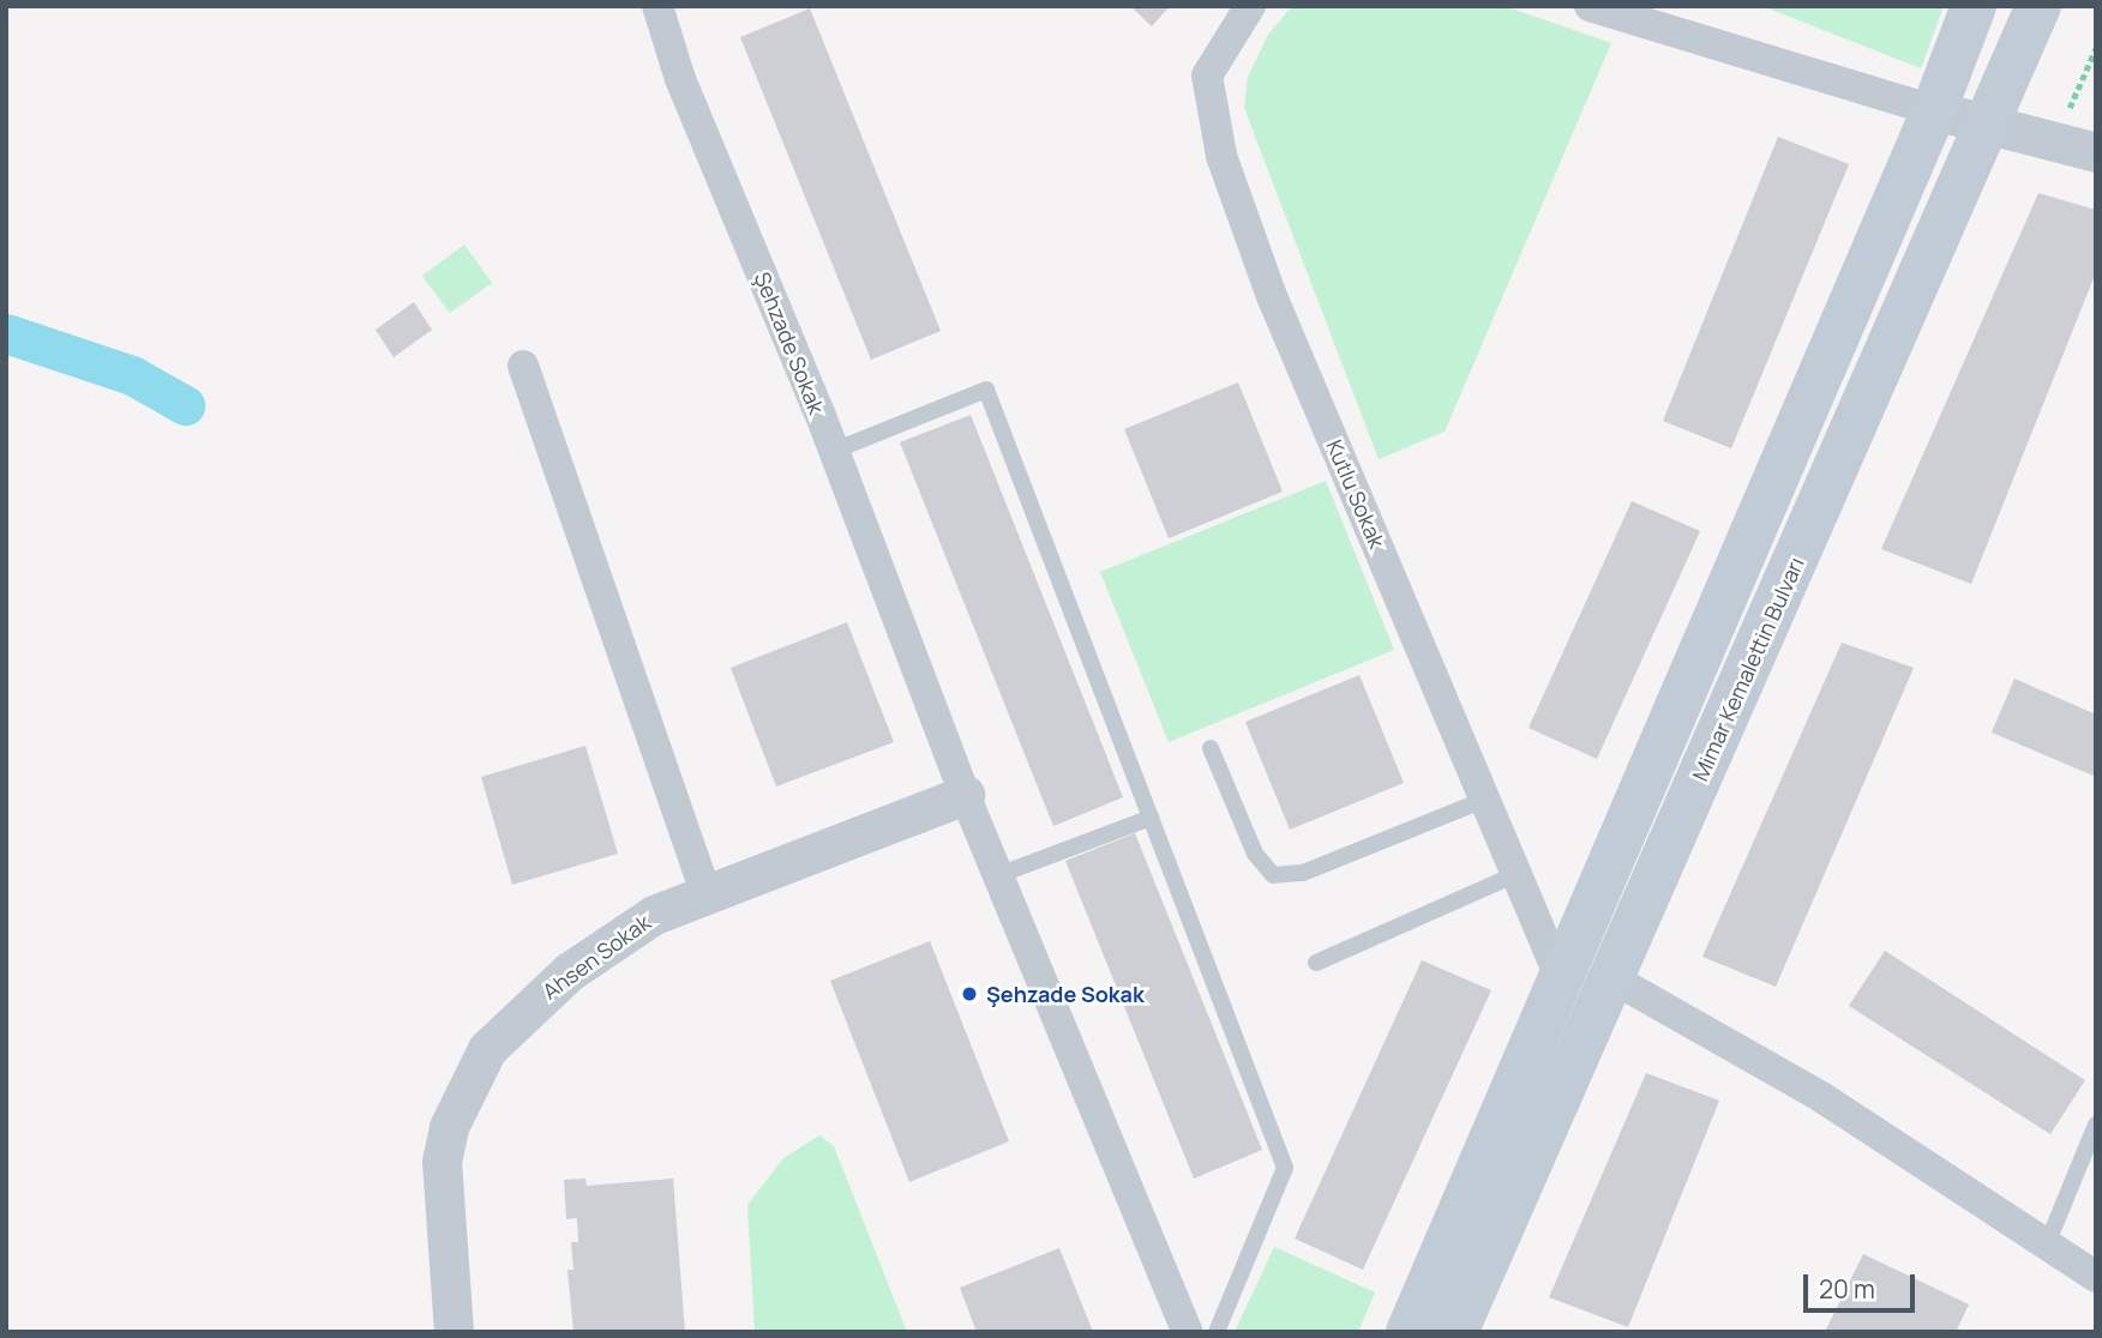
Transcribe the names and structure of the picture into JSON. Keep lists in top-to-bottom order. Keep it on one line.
{"streets":{"main road":["Mimar Kemalettin Bulvarı"],"street":["Şehzade Sokak","Kutlu Sokak","Ahsen Sokak"]},"crossings":[["Şehzade Sokak","Ahsen Sokak"]],"places":["Şehzade Sokak"],"scale_bar":"20 m"}
